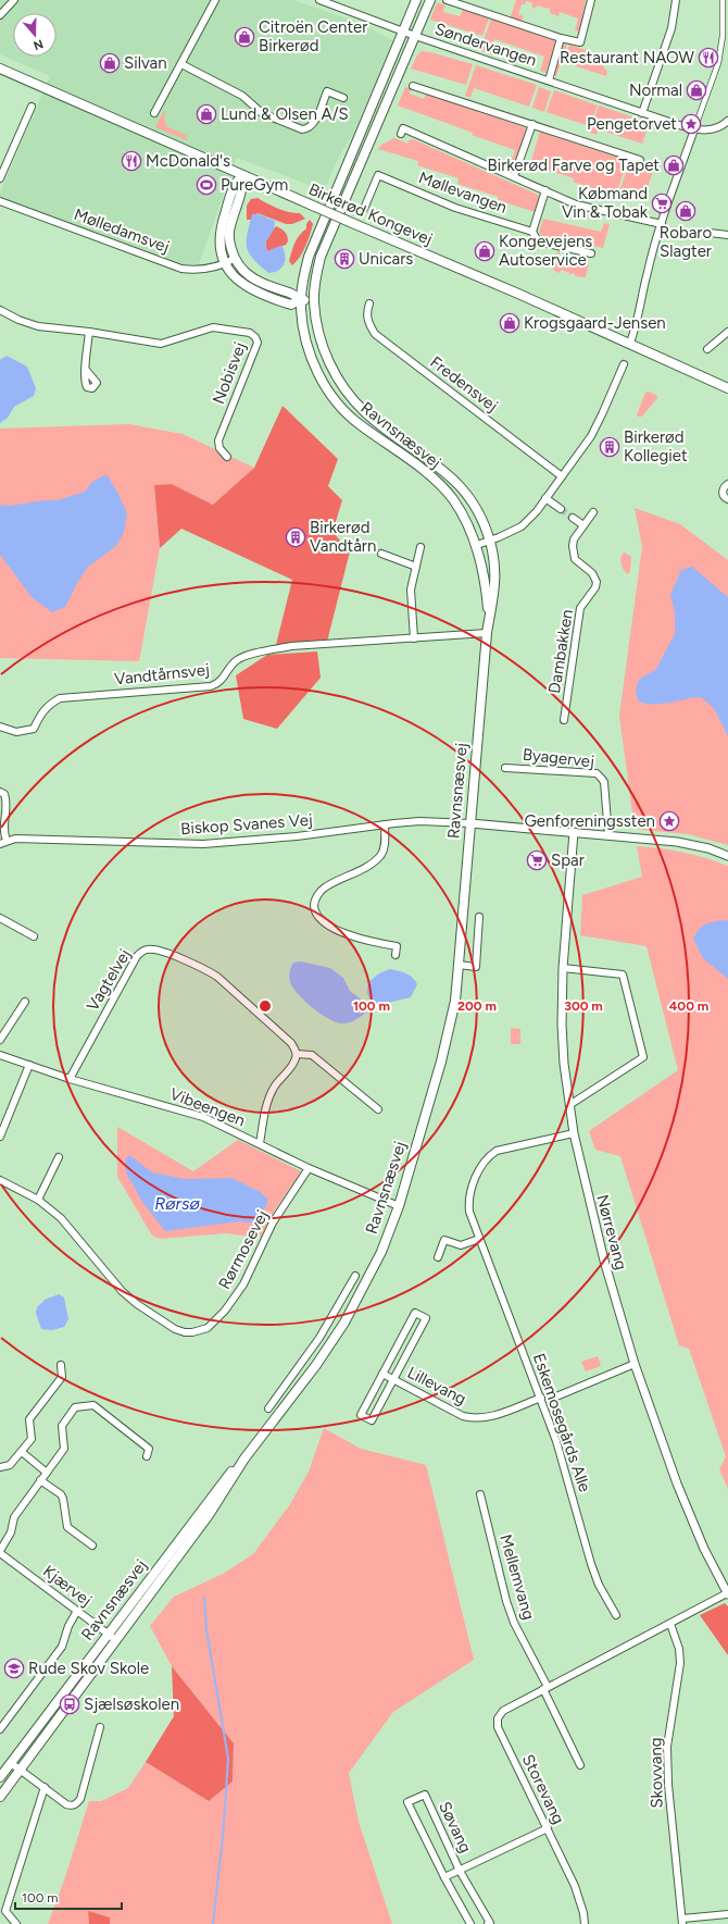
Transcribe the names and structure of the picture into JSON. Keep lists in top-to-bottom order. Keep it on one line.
{"streets":{"main road":["Birkerød Kongevej","Ravnsnæsvej"],"street":["Søndervangen","Møllevangen","Mølledamsvej","Nobisvej","Fredensvej","Dambakken","Vandtårnsvej","Byagervej","Biskop Svanes Vej","Vagtelvej","Vibeengen","Nørrevang","Rørmosevej","Lillevang","Eskemosegårds Alle","Mellemvang","Kjærvej","Skovvang","Storevang","Søvang"]},"crossings":[["Søndervangen","Ravnsnæsvej"],["Ravnsnæsvej","Vandtårnsvej"],["Ravnsnæsvej","Biskop Svanes Vej"],["Ravnsnæsvej","Vibeengen"],["Ravnsnæsvej","Kjærvej"],["Vagtelvej","Vibeengen"],["Vibeengen","Rørmosevej"],["Nørrevang","Eskemosegårds Alle"],["Nørrevang","Storevang"],["Lillevang","Eskemosegårds Alle"],["Mellemvang","Storevang"],["Skovvang","Storevang"],["Storevang","Søvang"]],"water":["Rørsø"],"places":{"shop":["Citroën Center Birkerød","Silvan","Normal","Lund & Olsen A/S","Birkerød Farve og Tapet","Robaro Slagter","Kongevejens Autoservice","Krogsgaard-Jensen"],"restaurant":["Restaurant NAOW","McDonald's"],"place":["Pengetorvet","Genforeningssten"],"sports":["PureGym"],"supermarket":["Købmand Vin & Tobak","Spar"],"building":["Unicars","Birkerød Kollegiet","Birkerød Vandtårn"],"school or university":["Rude Skov Skole"],"bus stop":["Sjælsøskolen"]},"scale_bar":"100 m","north":"bottom","rings":["100 m","200 m","300 m","400 m"]}
